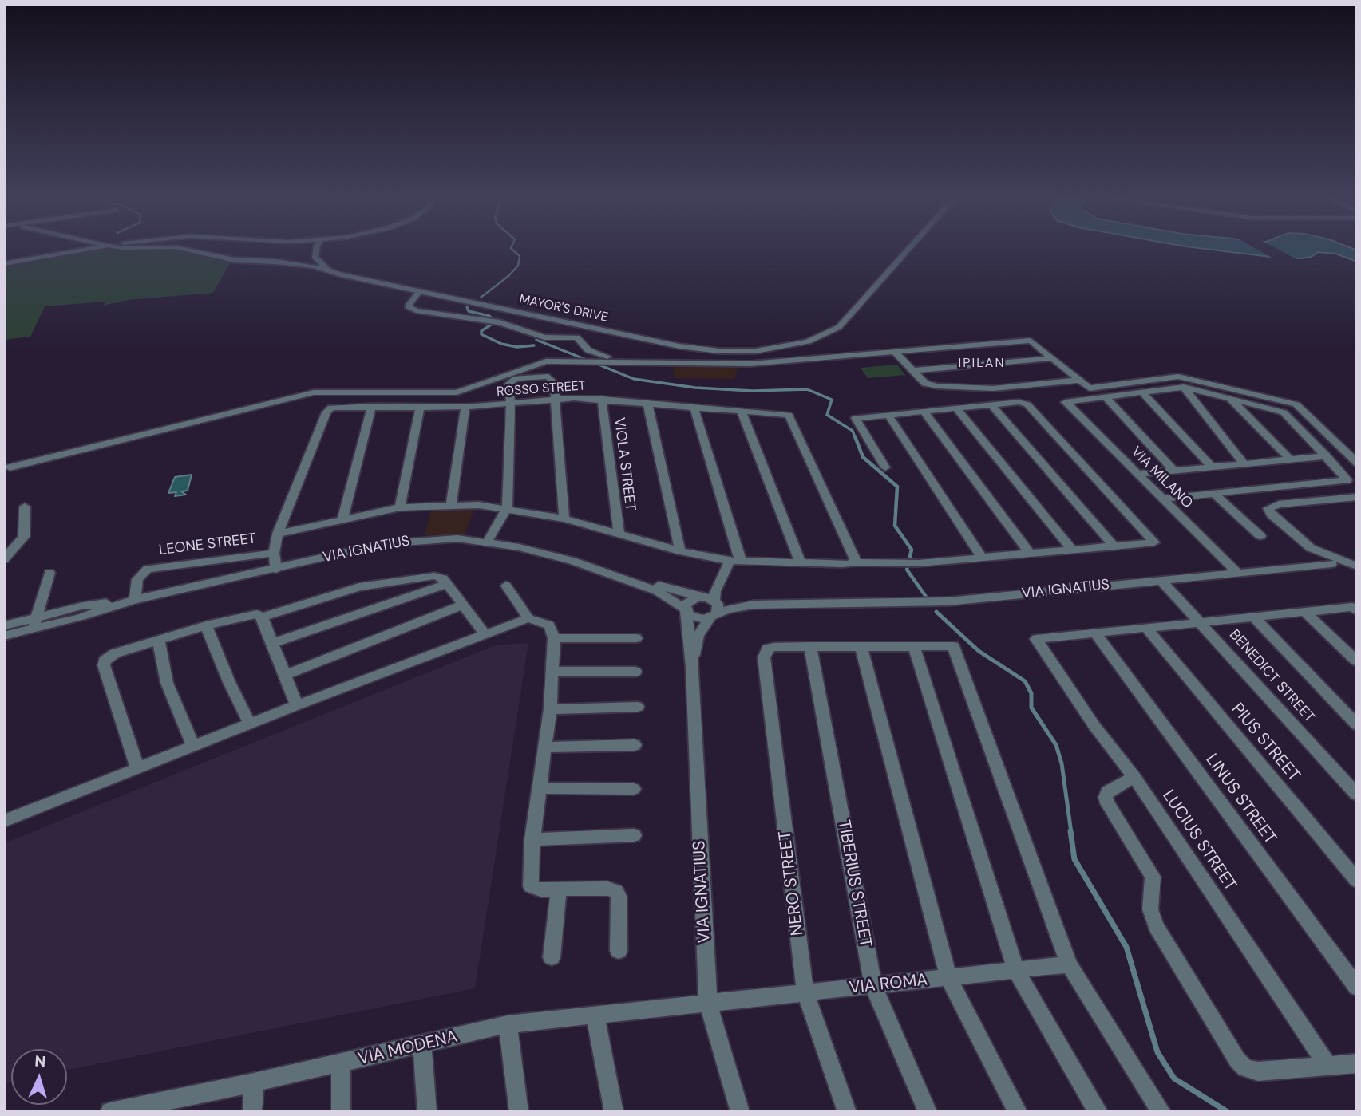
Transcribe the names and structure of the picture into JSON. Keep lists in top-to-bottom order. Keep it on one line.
{"streets":{"street":["MAYOR'S DRIVE","ROSSO STREET","VIOLA STREET","VIA MILANO","LEONE STREET","VIA IGNATIUS","BENEDICT STREET","PIUS STREET","LINUS STREET","LUCIUS STREET","NERO STREET","TIBERIUS STREET","VIA ROMA","VIA MODENA"]},"crossings":[["ROSSO STREET","VIOLA STREET"],["VIA MILANO","VIA IGNATIUS"],["LEONE STREET","VIA IGNATIUS"],["VIA IGNATIUS","BENEDICT STREET"],["VIA IGNATIUS","VIA ROMA"],["VIA IGNATIUS","VIA MODENA"],["LINUS STREET","LUCIUS STREET"],["NERO STREET","TIBERIUS STREET"],["NERO STREET","VIA ROMA"],["TIBERIUS STREET","VIA ROMA"],["VIA ROMA","VIA MODENA"]],"districts":["IPILAN"],"north":"top"}
